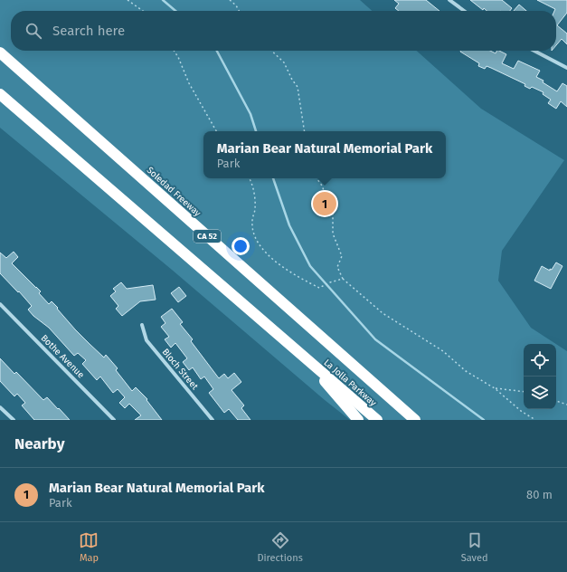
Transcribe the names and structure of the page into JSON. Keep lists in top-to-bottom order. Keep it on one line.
{"streets":{"highway":["Soledad Freeway","CA 52","La Jolla Parkway"],"street":["Bothe Avenue","Bloch Street"]},"page":{"search":"Search here","popup":["Marian Bear Natural Memorial Park","Park"],"pins":"1","heading":"Nearby","list":[{"mark":"1","name":"Marian Bear Natural Memorial Park","note":"Park","value":"80 m"}],"nav":["Map","Directions","Saved"]}}
